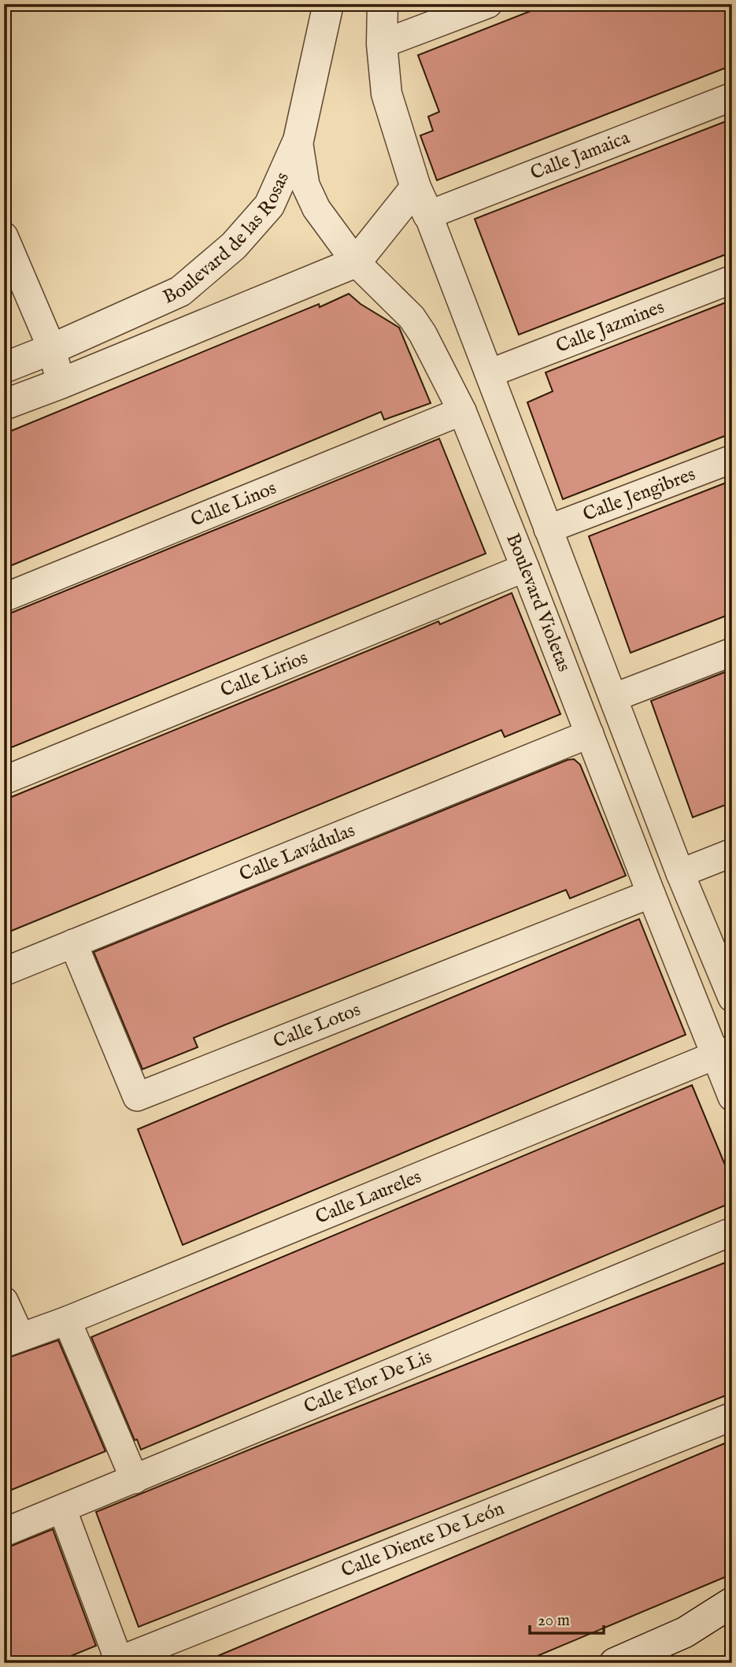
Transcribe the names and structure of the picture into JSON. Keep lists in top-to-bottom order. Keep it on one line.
{"streets":{"street":["Calle Jamaica","Boulevard de las Rosas","Calle Jazmines","Calle Jengibres","Calle Linos","Boulevard Violetas","Calle Lirios","Calle Lavádulas","Calle Lotos","Calle Laureles","Calle Flor De Lis","Calle Diente De León"]},"crossings":[["Calle Jamaica","Boulevard Violetas"],["Boulevard de las Rosas","Boulevard Violetas"],["Calle Jazmines","Boulevard Violetas"],["Calle Jengibres","Boulevard Violetas"],["Calle Linos","Boulevard Violetas"],["Boulevard Violetas","Calle Lirios"],["Boulevard Violetas","Calle Lavádulas"],["Boulevard Violetas","Calle Lotos"],["Boulevard Violetas","Calle Laureles"],["Calle Lavádulas","Calle Lotos"]],"scale_bar":"20 m"}
